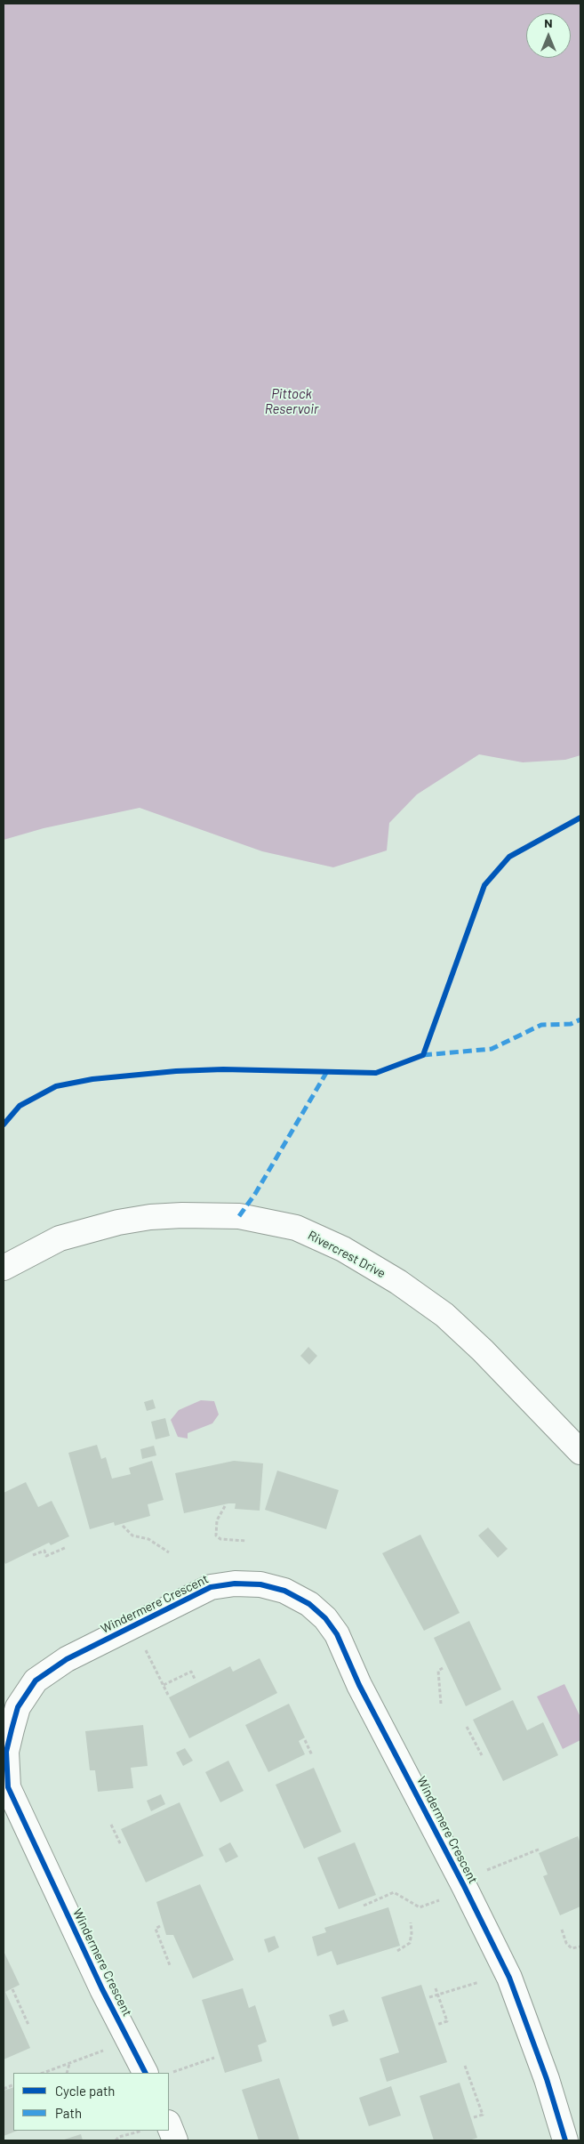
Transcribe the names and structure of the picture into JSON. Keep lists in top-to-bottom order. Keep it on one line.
{"streets":{"street":["Rivercrest Drive","Windermere Crescent"]},"water":["Pittock Reservoir"],"legend":["Cycle path","Path"],"north":"top"}
